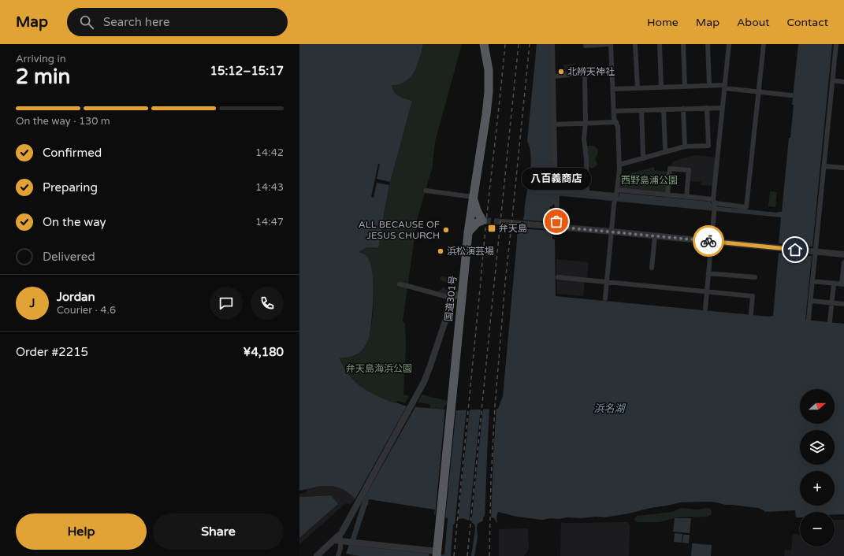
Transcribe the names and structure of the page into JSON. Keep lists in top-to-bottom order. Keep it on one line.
{"streets":{"highway":["国道301号"]},"water":["浜名湖"],"parks":["西野島浦公園","弁天島海浜公園"],"places":{"other":["北辨天神社","八百義商店","ALL BECAUSE OF JESUS CHURCH","浜松演芸場"],"transit":["弁天島"]},"north":"right","page":{"header":"Map","search":"Search here","nav":["Home","Map","About","Contact"],"heading":["2 min","Arriving in","15:12–15:17"],"panel":["Jordan","Courier · 4.6","Order #2215","¥4,180"],"bar":"On the way · 130 m","list":[["Confirmed","14:42"],["Preparing","14:43"],["On the way","14:47"],"Delivered"],"bubble":"八百義商店","round":"J","map_buttons":["+","−"],"buttons":["Help","Share"]}}
